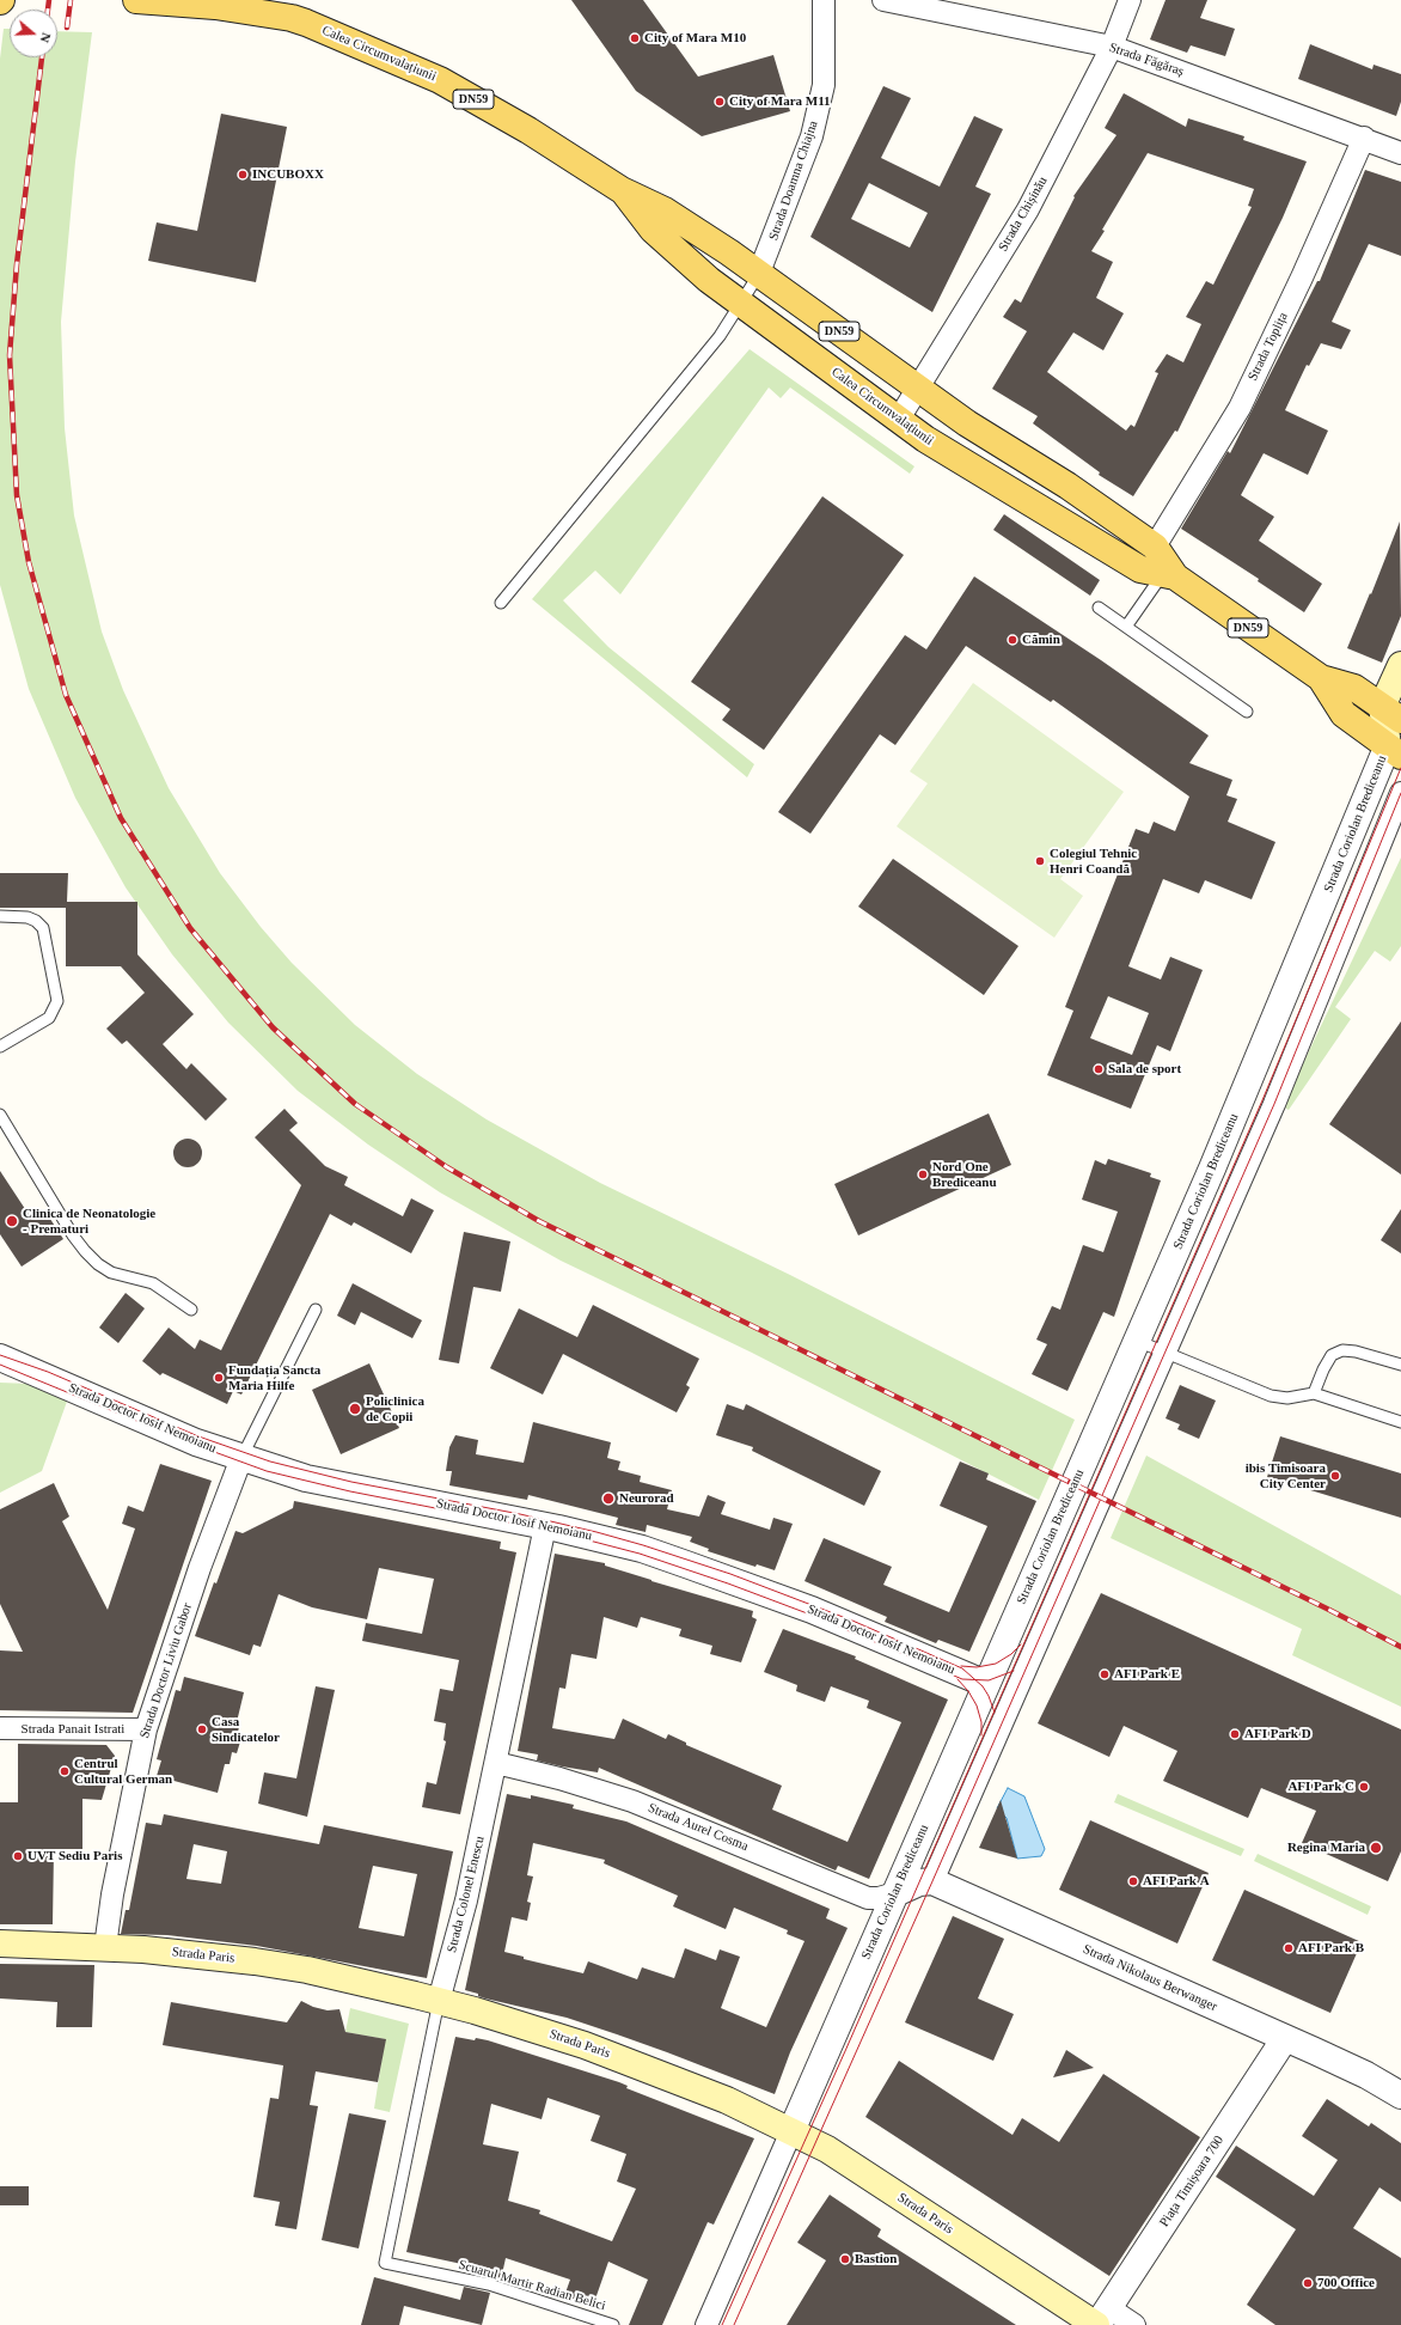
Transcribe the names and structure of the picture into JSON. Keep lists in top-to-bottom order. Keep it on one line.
{"streets":{"main road":["Calea Circumvalațiunii","DN59","Strada Paris"],"street":["Strada Făgăraș","Strada Doamna Chiajna","Strada Chișinău","Strada Toplița","Strada Coriolan Brediceanu","Strada Doctor Iosif Nemoianu","Strada Doctor Liviu Gabor","Strada Panait Istrati","Strada Aurel Cosma","Strada Colonel Enescu","Strada Nikolaus Berwanger","Piața Timișoara 700"],"lane":["Scuarul Martir Radian Belici"]},"crossings":[["Calea Circumvalațiunii","Strada Doamna Chiajna"],["Calea Circumvalațiunii","Strada Chișinău"],["Calea Circumvalațiunii","Strada Toplița"],["Calea Circumvalațiunii","Strada Coriolan Brediceanu"],["Strada Făgăraș","Strada Chișinău"],["Strada Făgăraș","Strada Toplița"],["Strada Coriolan Brediceanu","Strada Doctor Iosif Nemoianu"],["Strada Coriolan Brediceanu","Strada Aurel Cosma"],["Strada Coriolan Brediceanu","Strada Paris"],["Strada Doctor Iosif Nemoianu","Strada Doctor Liviu Gabor"],["Strada Doctor Iosif Nemoianu","Strada Colonel Enescu"],["Strada Doctor Liviu Gabor","Strada Panait Istrati"],["Strada Doctor Liviu Gabor","Strada Paris"],["Strada Aurel Cosma","Strada Colonel Enescu"],["Strada Colonel Enescu","Strada Paris"],["Strada Colonel Enescu","Scuarul Martir Radian Belici"],["Strada Paris","Piața Timișoara 700"],["Strada Nikolaus Berwanger","Piața Timișoara 700"]],"places":["City of Mara M10","City of Mara M11","INCUBOXX","Cămin","Colegiul Tehnic Henri Coandă","Sala de sport","Nord One Brediceanu","Clinica de Neonatologie - Prematuri","Fundația Sancta Maria Hilfe","Policlinica de Copii","ibis Timisoara City Center","Neurorad","AFI Park E","Casa Sindicatelor","AFI Park D","Centrul Cultural German","AFI Park C","Regina Maria","UVT Sediu Paris","AFI Park A","AFI Park B","Bastion","700 Office"],"north":"right"}
